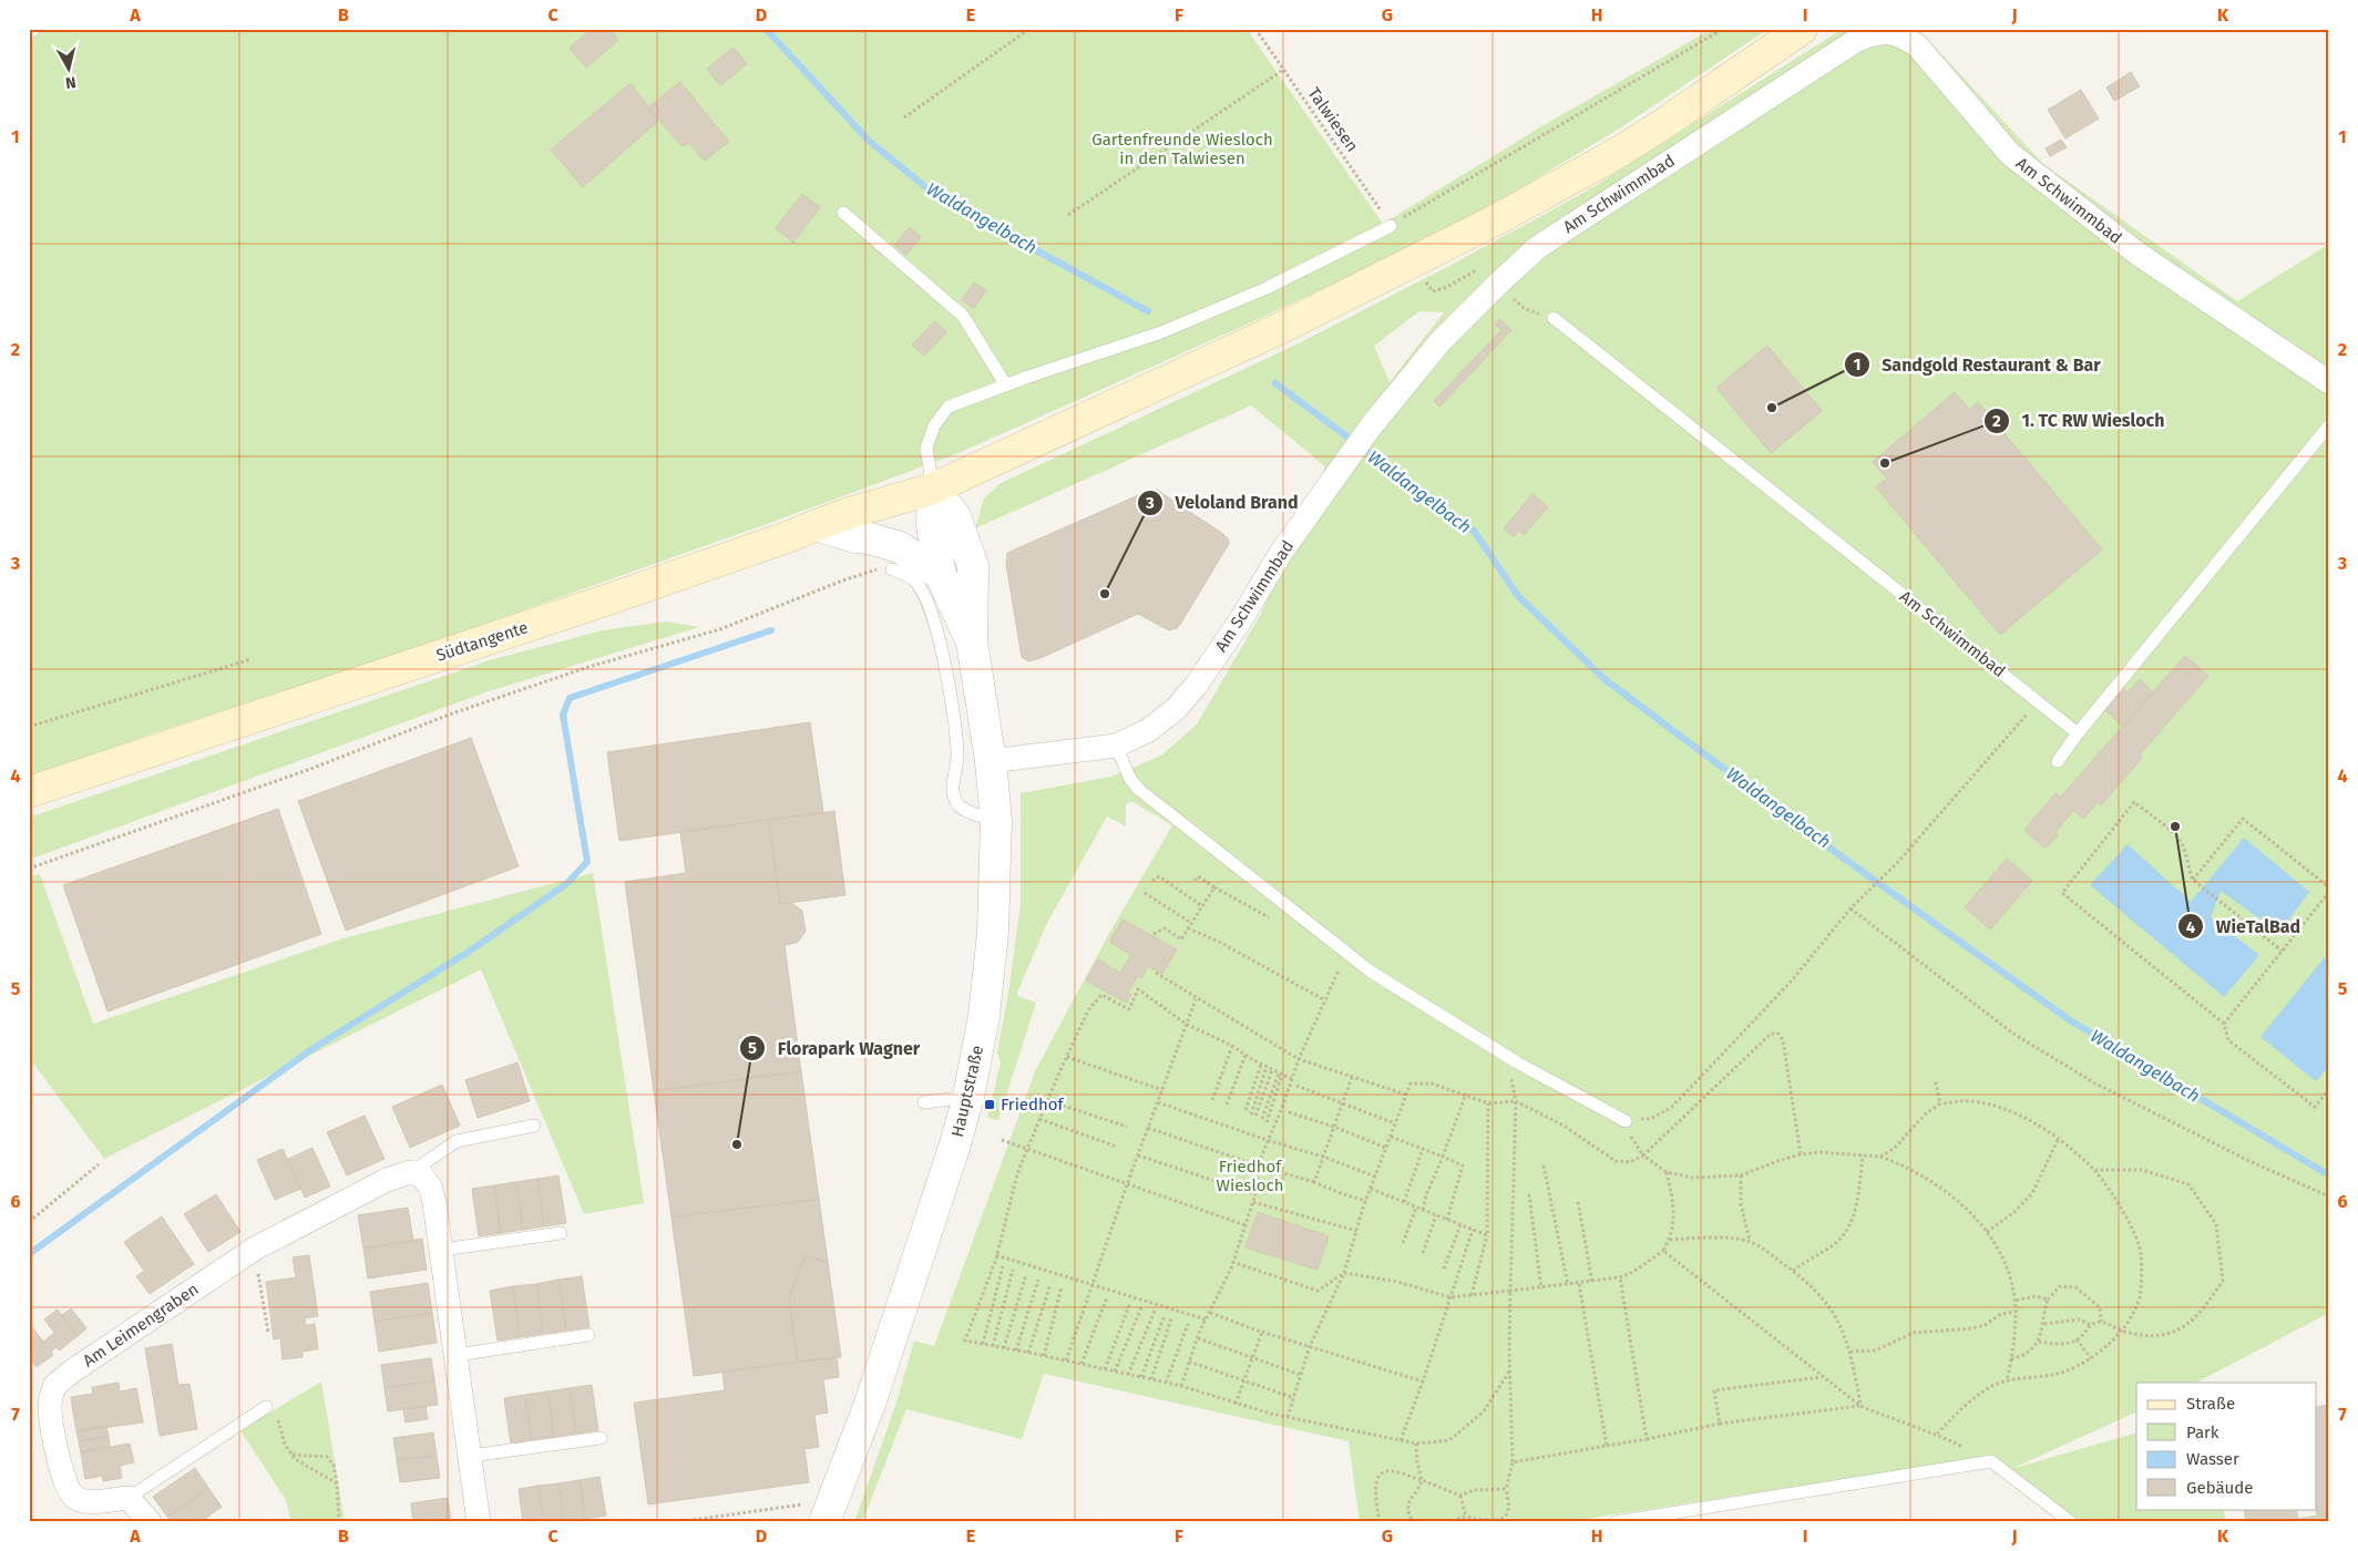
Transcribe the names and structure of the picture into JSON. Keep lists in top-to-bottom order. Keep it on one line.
{"streets":{"main road":["Südtangente"],"street":["Am Schwimmbad","Hauptstraße","Am Leimengraben"],"path":["Talwiesen"]},"crossings":[["Am Schwimmbad","Hauptstraße"],["Südtangente","Hauptstraße"]],"water":["Waldangelbach"],"parks":["Gartenfreunde Wiesloch in den Talwiesen","Friedhof Wiesloch"],"places":{"other":["Sandgold Restaurant & Bar","1. TC RW Wiesloch","Veloland Brand","WieTalBad","Florapark Wagner"],"transit":["Friedhof"]},"legend":["Straße","Park","Wasser","Gebäude"],"north":"bottom","grid":{"columns":["A","B","C","D","E","F","G","H","I","J","K"],"rows":["1","2","3","4","5","6","7"]}}
